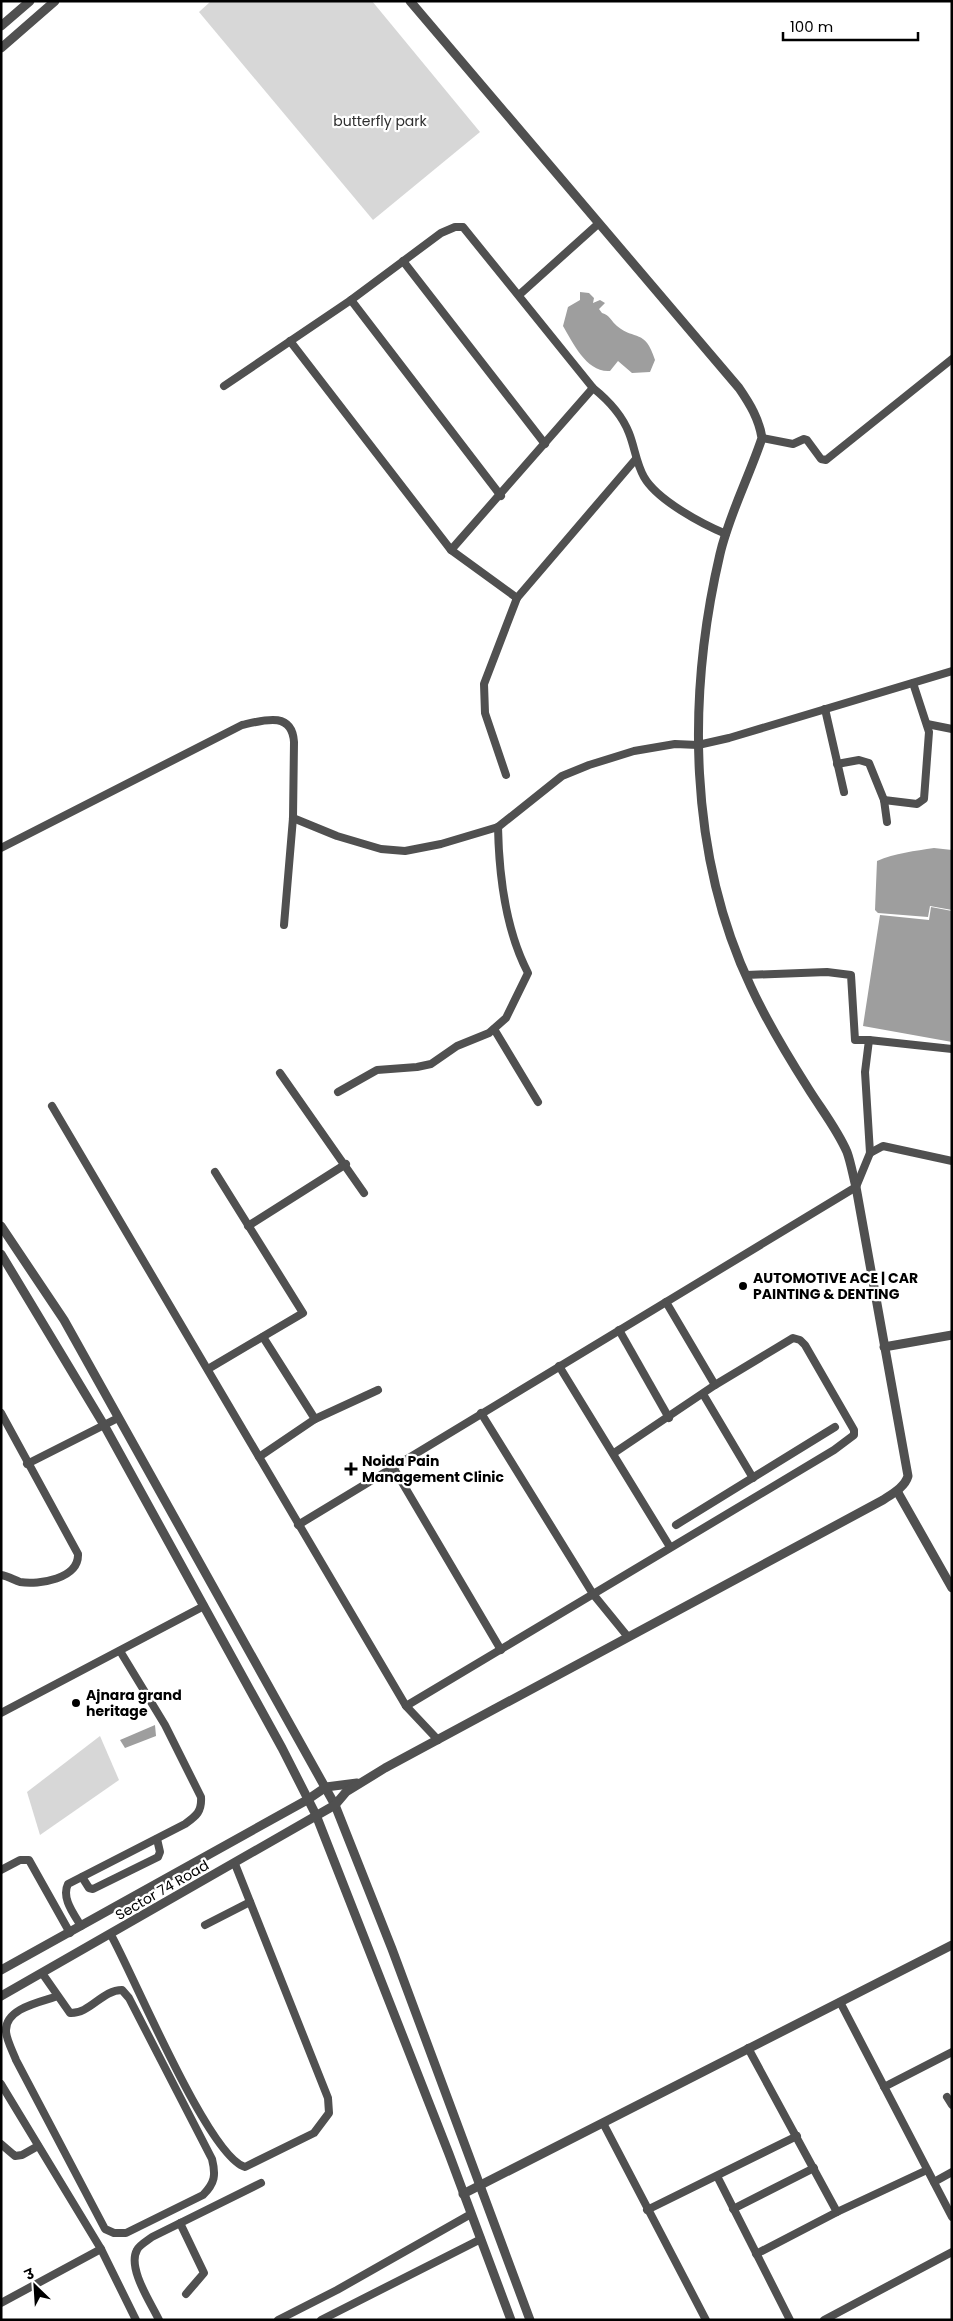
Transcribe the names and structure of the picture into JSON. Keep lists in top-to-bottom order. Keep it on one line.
{"streets":{"street":["Sector 74 Road"]},"parks":["butterfly park"],"places":{"other":["AUTOMOTIVE ACE | CAR PAINTING & DENTING","Ajnara grand heritage"],"health":["Noida Pain Management Clinic"]},"scale_bar":"100 m","north":"top left"}
